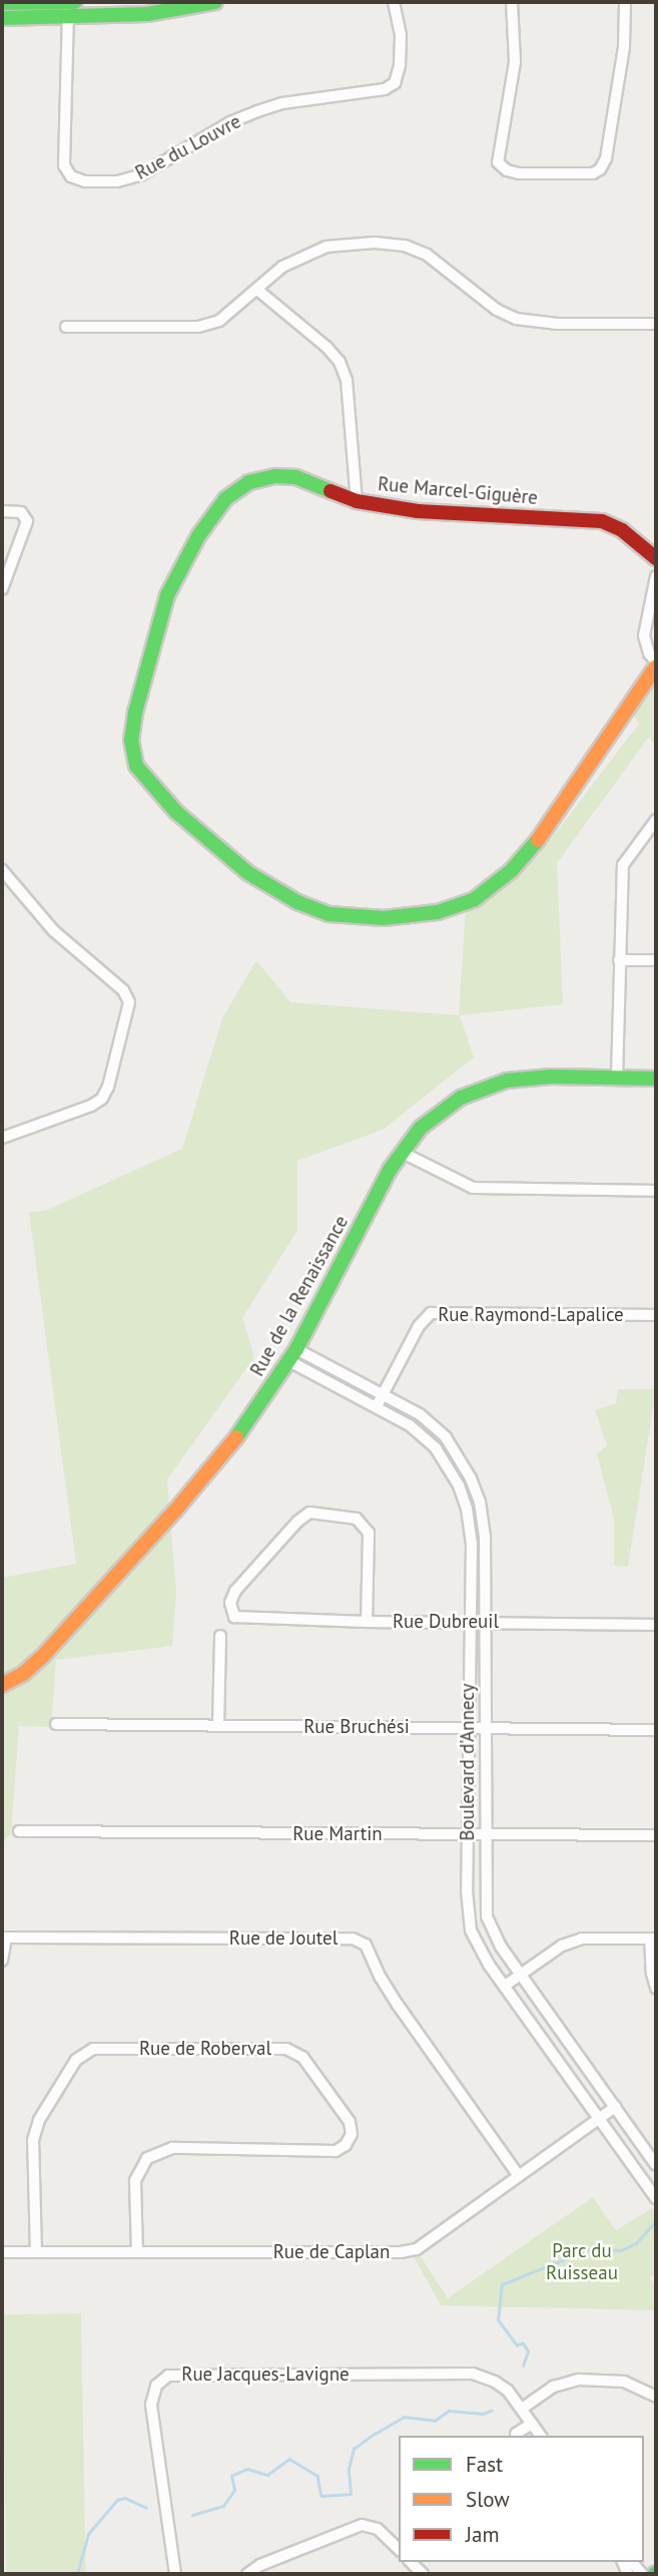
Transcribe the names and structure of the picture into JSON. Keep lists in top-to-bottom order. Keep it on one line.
{"streets":{"street":["Rue du Louvre","Rue Marcel-Giguère","Rue de la Renaissance","Rue Raymond-Lapalice","Rue Dubreuil","Rue Bruchési","Boulevard d'Annecy","Rue Martin","Rue de Joutel","Rue de Roberval","Rue de Caplan","Rue Jacques-Lavigne"]},"crossings":[["Rue de la Renaissance","Boulevard d'Annecy"],["Rue Raymond-Lapalice","Boulevard d'Annecy"],["Rue Dubreuil","Boulevard d'Annecy"],["Rue Bruchési","Boulevard d'Annecy"],["Boulevard d'Annecy","Rue Martin"],["Boulevard d'Annecy","Rue de Caplan"],["Rue de Joutel","Rue de Caplan"],["Rue de Roberval","Rue de Caplan"]],"parks":["Parc du Ruisseau"],"legend":["Fast","Slow","Jam"]}
